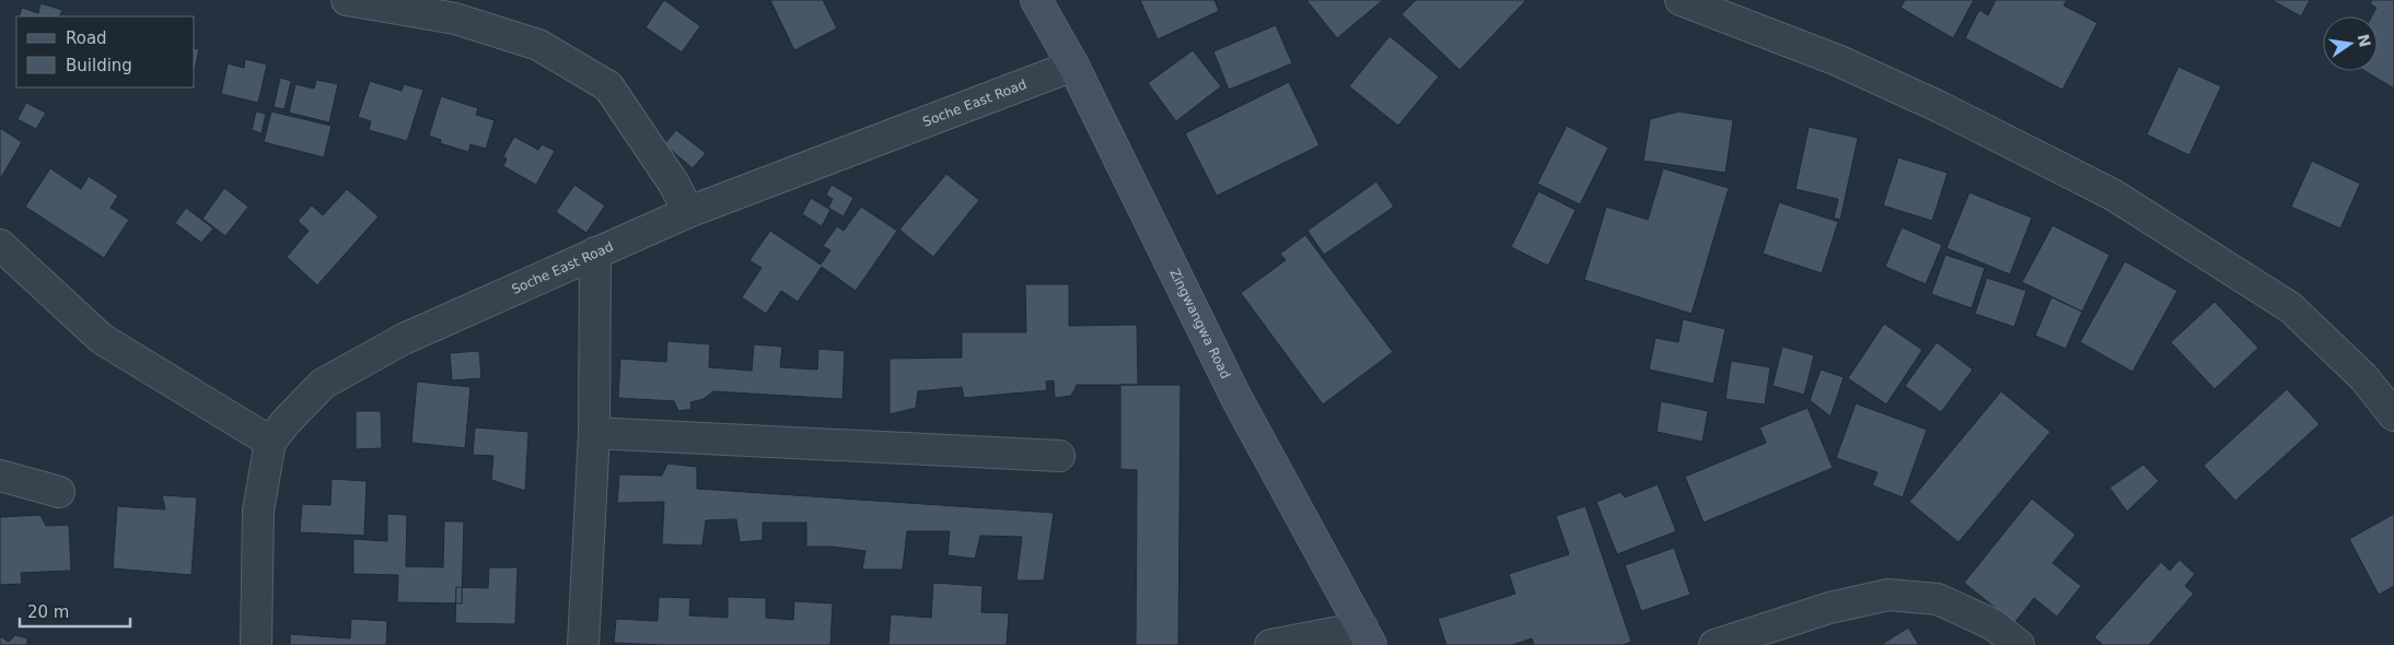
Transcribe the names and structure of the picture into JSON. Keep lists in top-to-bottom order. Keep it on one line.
{"streets":{"street":["Soche East Road","Zingwangwa Road"]},"crossings":[["Soche East Road","Zingwangwa Road"]],"legend":["Road","Building"],"scale_bar":"20 m","north":"right"}
